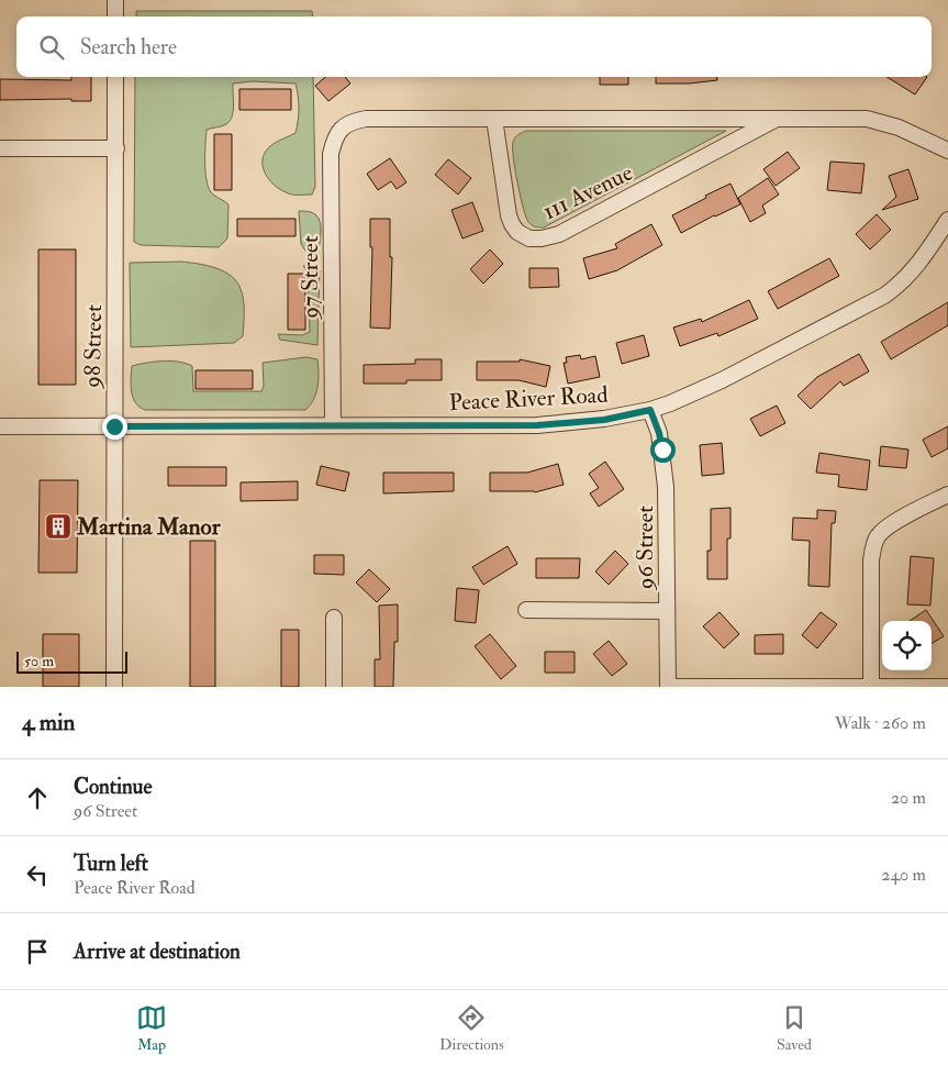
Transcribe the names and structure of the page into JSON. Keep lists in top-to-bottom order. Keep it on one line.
{"streets":{"street":["111 Avenue","97 Street","98 Street","Peace River Road","96 Street"]},"crossings":[["111 Avenue","97 Street"],["97 Street","Peace River Road"],["98 Street","Peace River Road"],["Peace River Road","96 Street"]],"places":{"building":["Martina Manor"]},"scale_bar":"50 m","page":{"search":"Search here","scale":"50 m","heading":["4 min","Walk · 260 m"],"list":[["Continue","96 Street","20 m"],["Turn left","Peace River Road","240 m"],"Arrive at destination"],"nav":["Map","Directions","Saved"]}}
